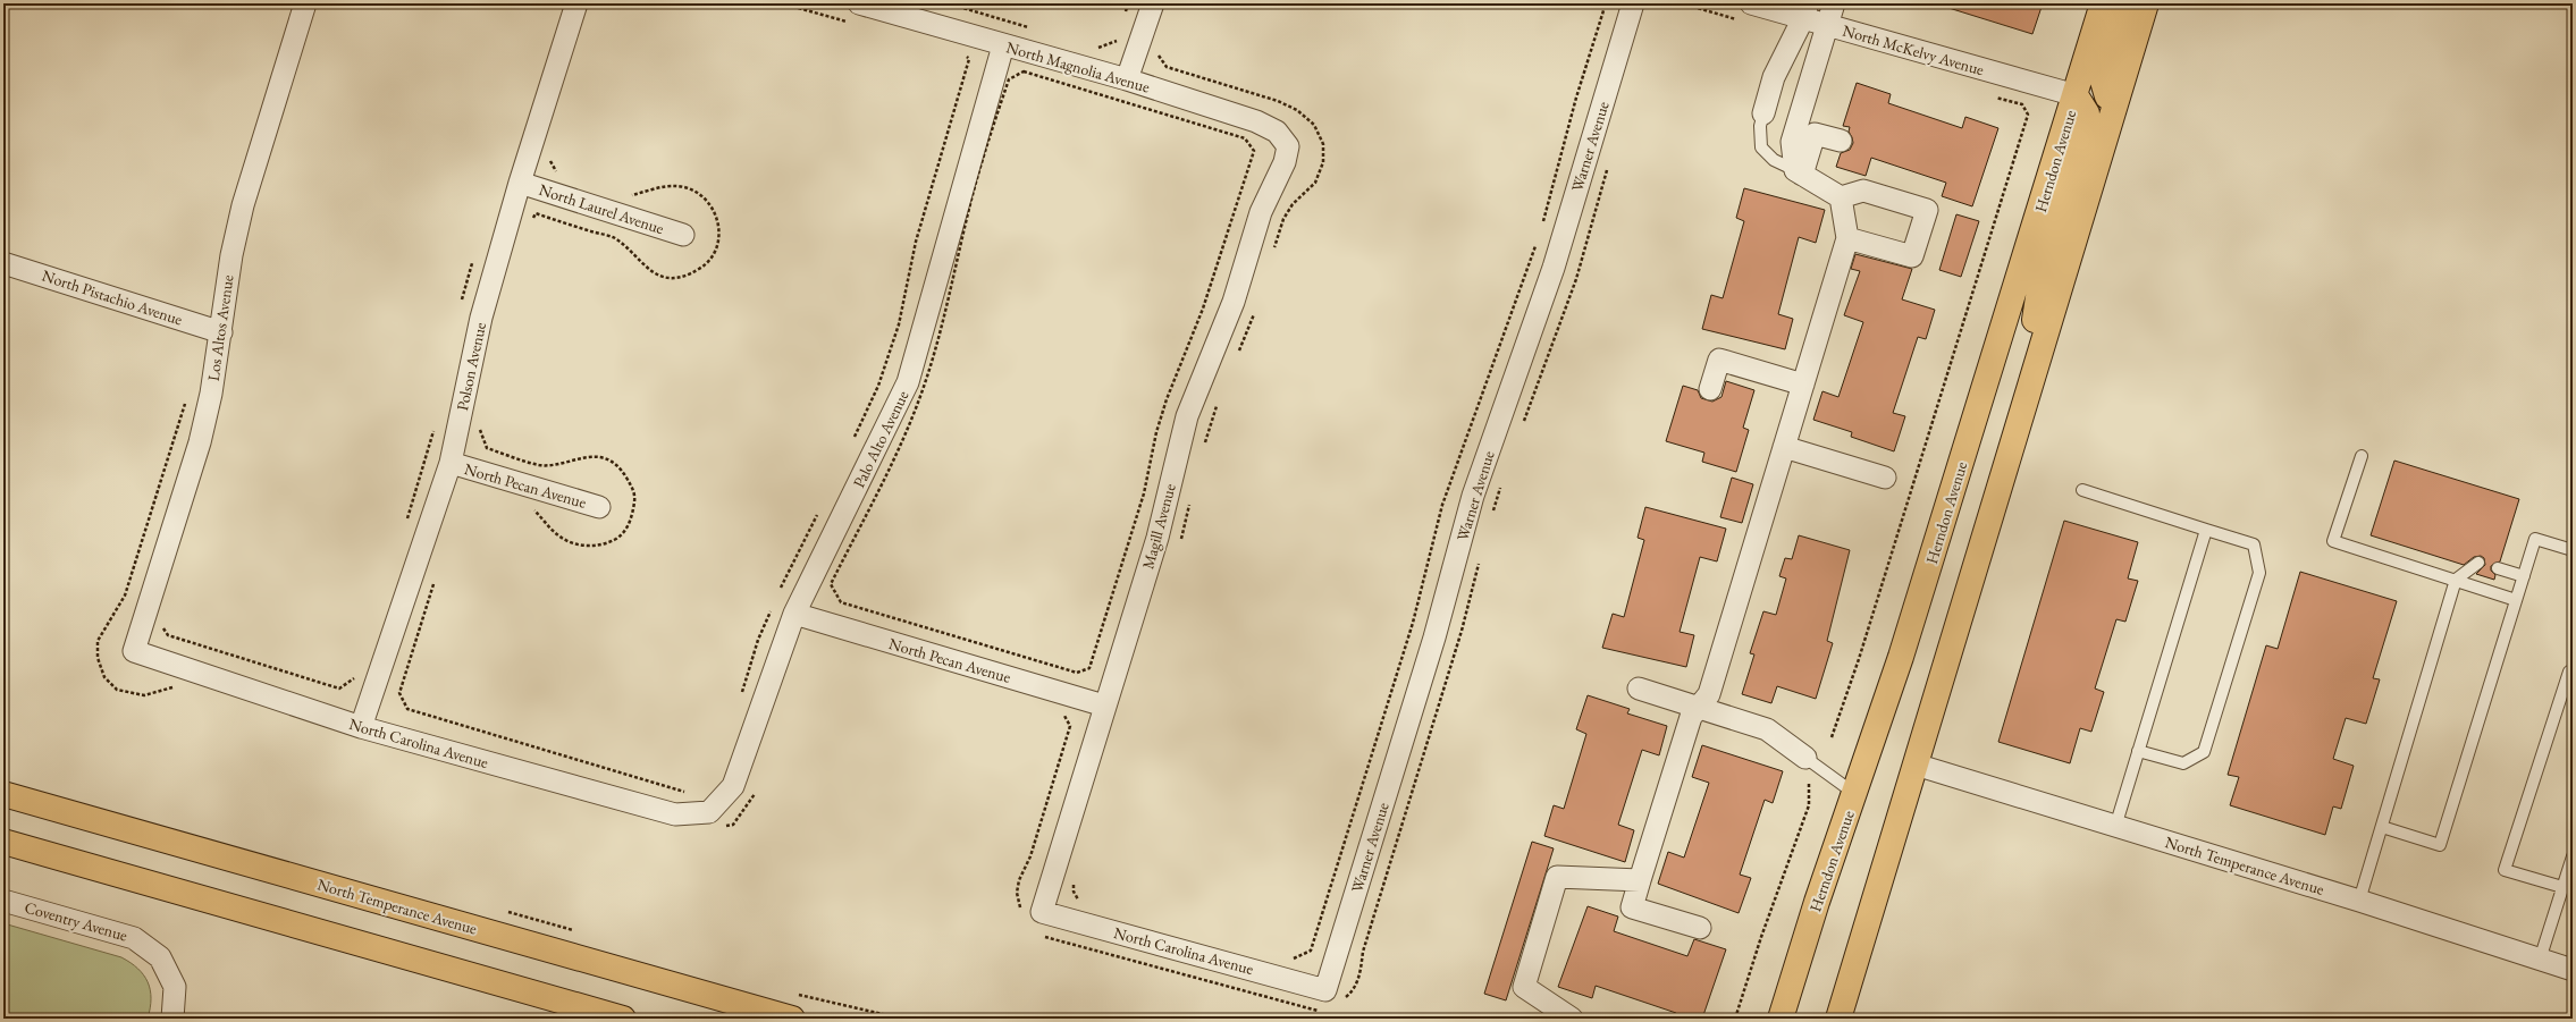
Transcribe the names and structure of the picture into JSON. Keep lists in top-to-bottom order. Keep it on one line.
{"streets":{"main road":["Herndon Avenue","North Temperance Avenue"],"street":["North McKelvy Avenue","North Magnolia Avenue","Warner Avenue","North Laurel Avenue","North Pistachio Avenue","Los Altos Avenue","Polson Avenue","Palo Alto Avenue","North Pecan Avenue","Magill Avenue","North Carolina Avenue","Coventry Avenue"]},"crossings":[["North McKelvy Avenue","Herndon Avenue"],["North Magnolia Avenue","Palo Alto Avenue"],["North Magnolia Avenue","Magill Avenue"],["Warner Avenue","North Carolina Avenue"],["North Laurel Avenue","Polson Avenue"],["North Pistachio Avenue","Los Altos Avenue"],["Los Altos Avenue","North Carolina Avenue"],["Polson Avenue","North Pecan Avenue"],["Polson Avenue","North Carolina Avenue"],["Palo Alto Avenue","North Pecan Avenue"],["Palo Alto Avenue","North Carolina Avenue"],["North Pecan Avenue","Magill Avenue"],["Magill Avenue","North Carolina Avenue"]]}
